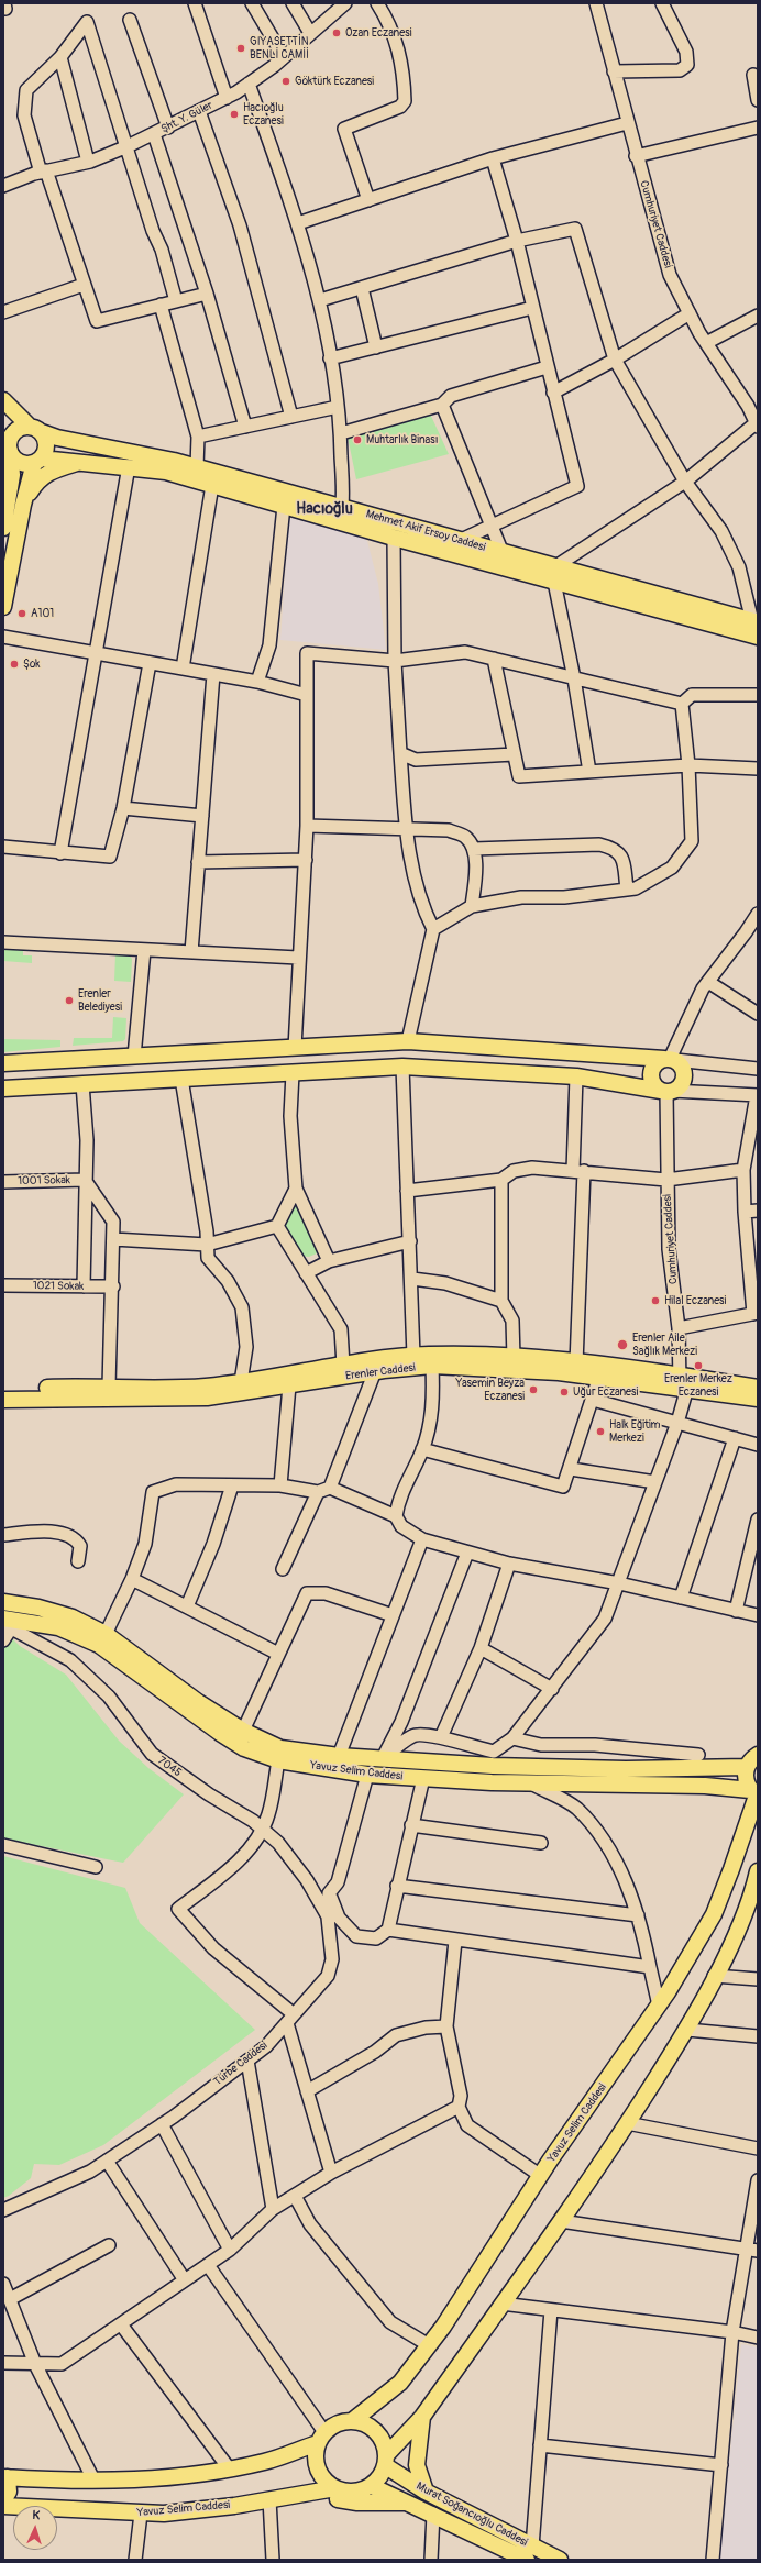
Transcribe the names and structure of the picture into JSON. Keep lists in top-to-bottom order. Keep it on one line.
{"streets":{"main road":["Mehmet Akif Ersoy Caddesi","Erenler Caddesi","Yavuz Selim Caddesi","Murat Soğancıoğlu Caddesi"],"street":["Şht. Y. Güler","Cumhuriyet Caddesi","1001 Sokak","1021 Sokak","7045","Türbe Caddesi"]},"crossings":[["Cumhuriyet Caddesi","Erenler Caddesi"],["7045","Yavuz Selim Caddesi"],["7045","Türbe Caddesi"],["Yavuz Selim Caddesi","Türbe Caddesi"],["Yavuz Selim Caddesi","Murat Soğancıoğlu Caddesi"]],"districts":["Hacıoğlu"],"places":["Ozan Eczanesi","GIYASETTİN BENLİ CAMİİ","Göktürk Eczanesi","Hacıoğlu Eczanesi","Muhtarlık Binası","A101","Şok","Erenler Belediyesi","Hilal Eczanesi","Erenler Aile Sağlık Merkezi","Erenler Merkez Eczanesi","Yasemin Beyza Eczanesi","Uğur Eczanesi","Halk Eğitim Merkezi"],"north":"top"}
